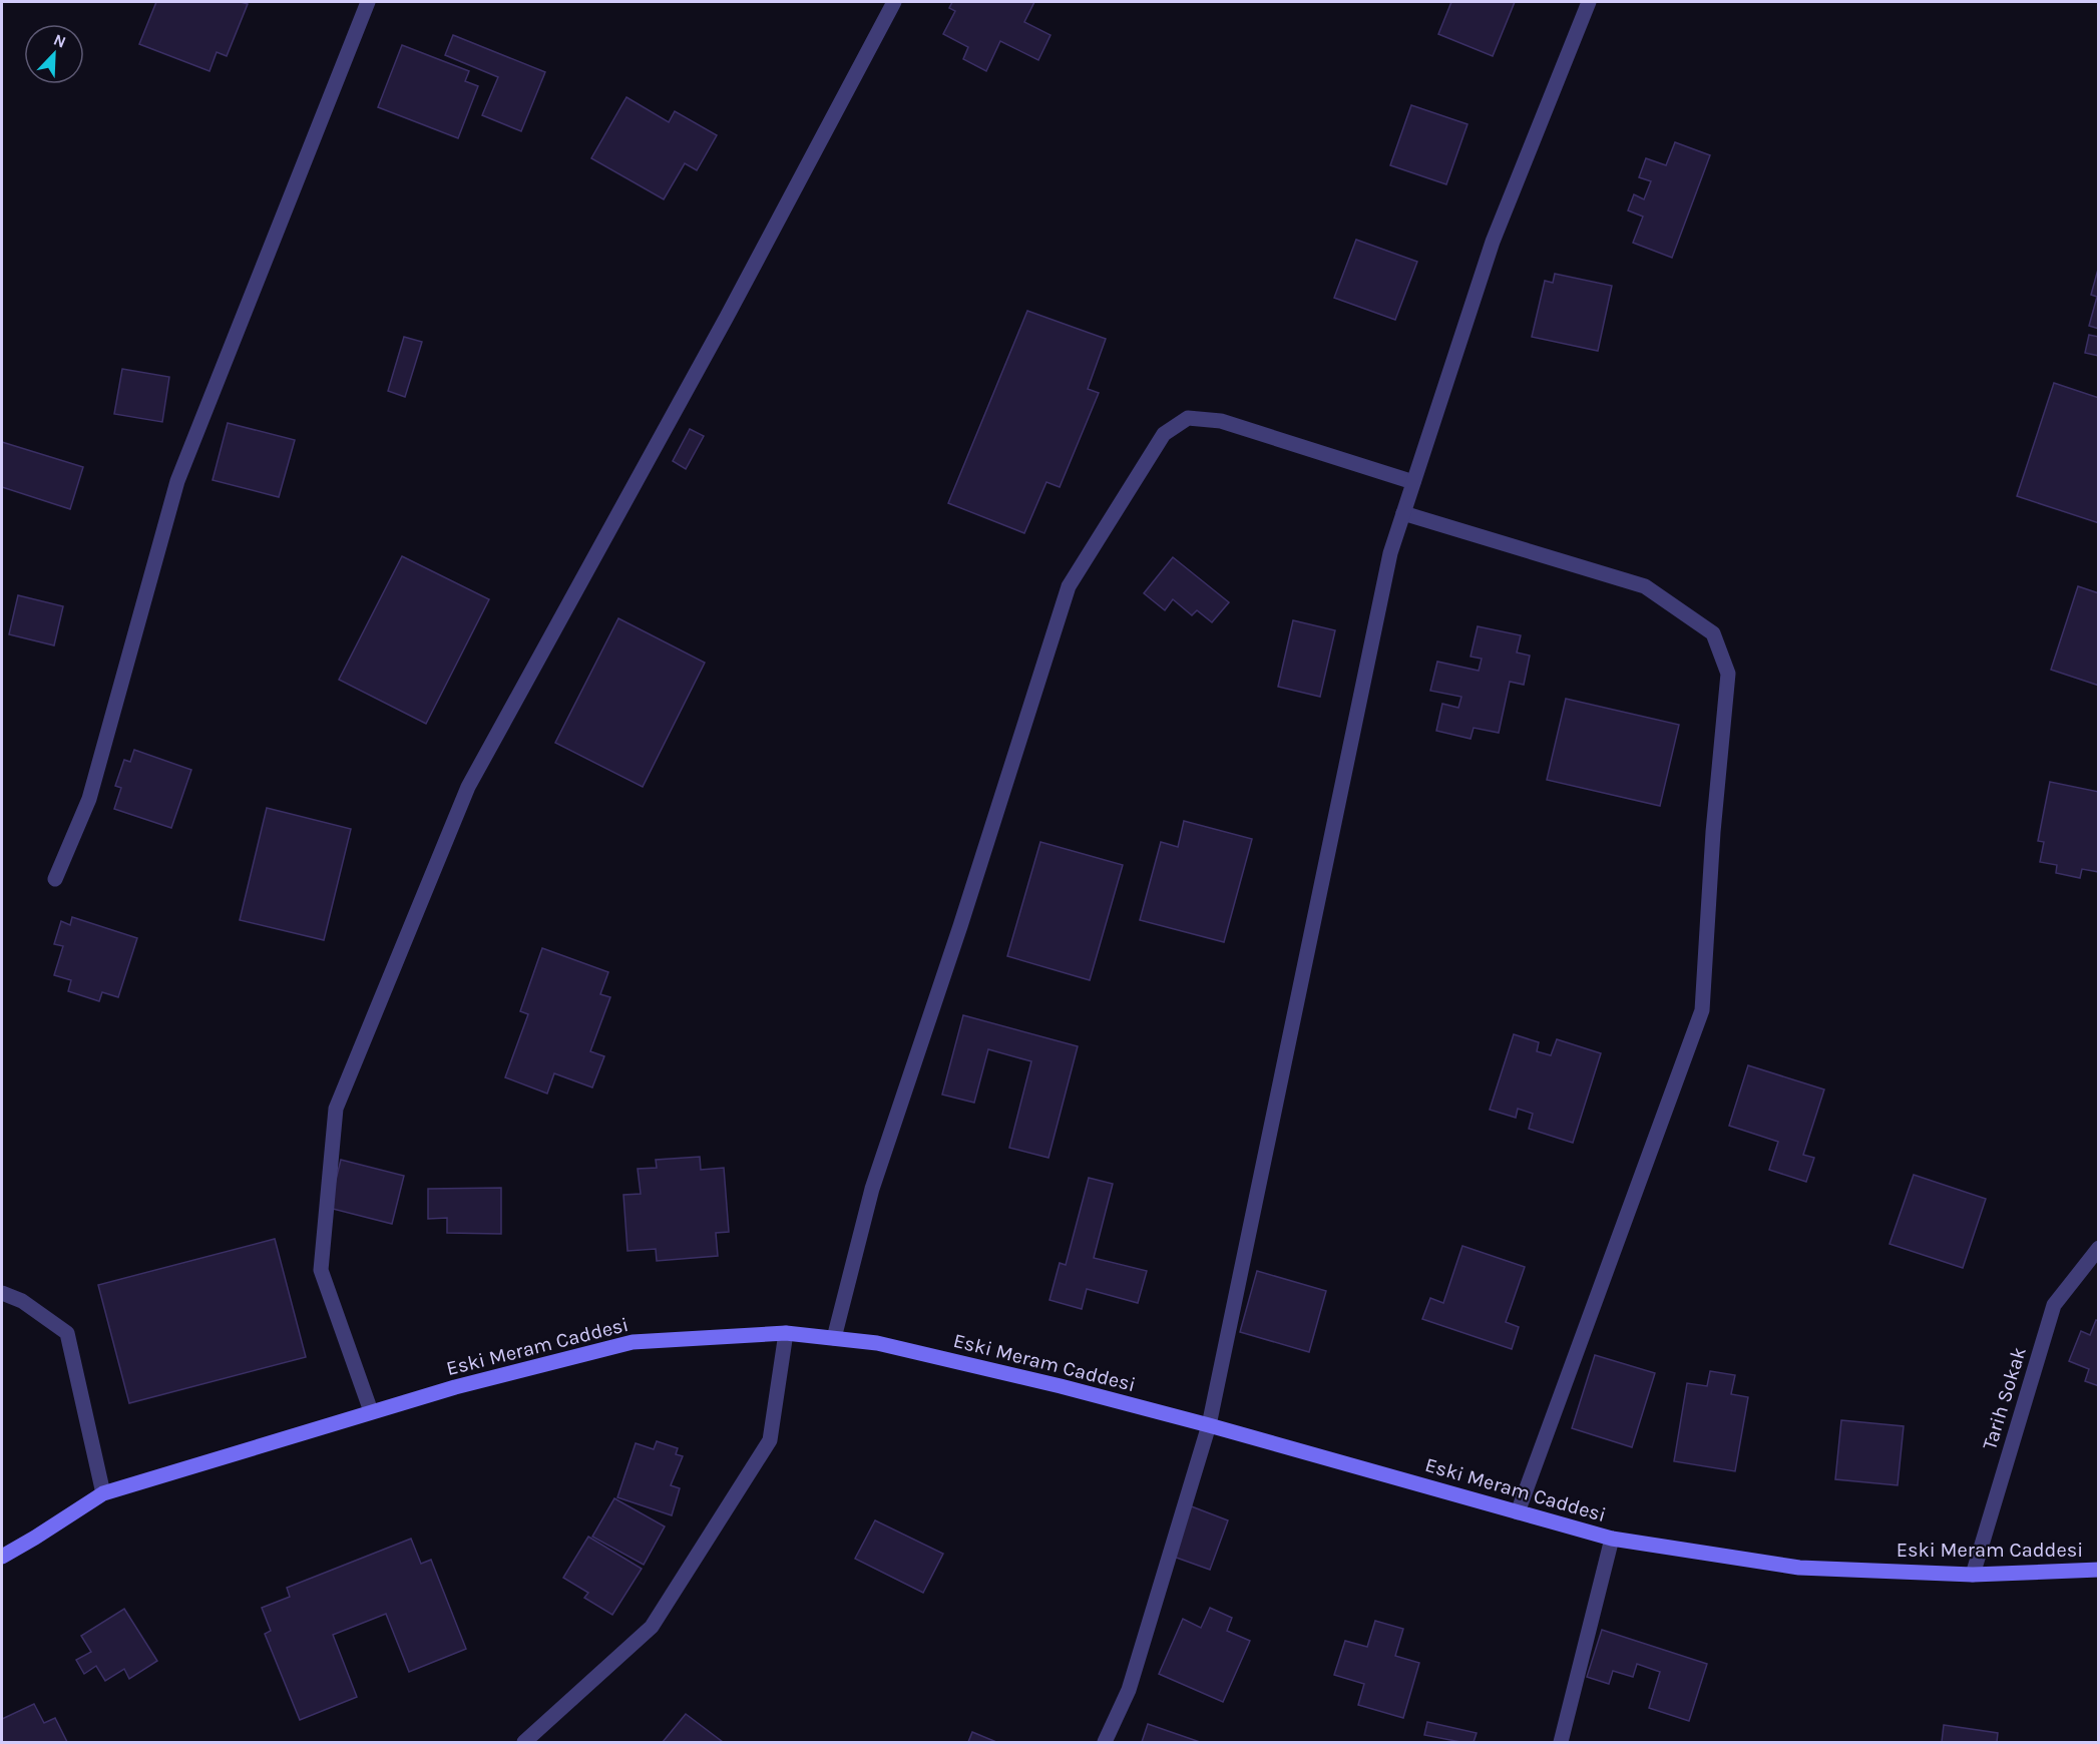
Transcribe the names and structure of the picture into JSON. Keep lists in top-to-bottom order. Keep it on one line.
{"streets":{"street":["Eski Meram Caddesi","Tarih Sokak"]},"crossings":[["Eski Meram Caddesi","Tarih Sokak"]],"north":"top right"}
